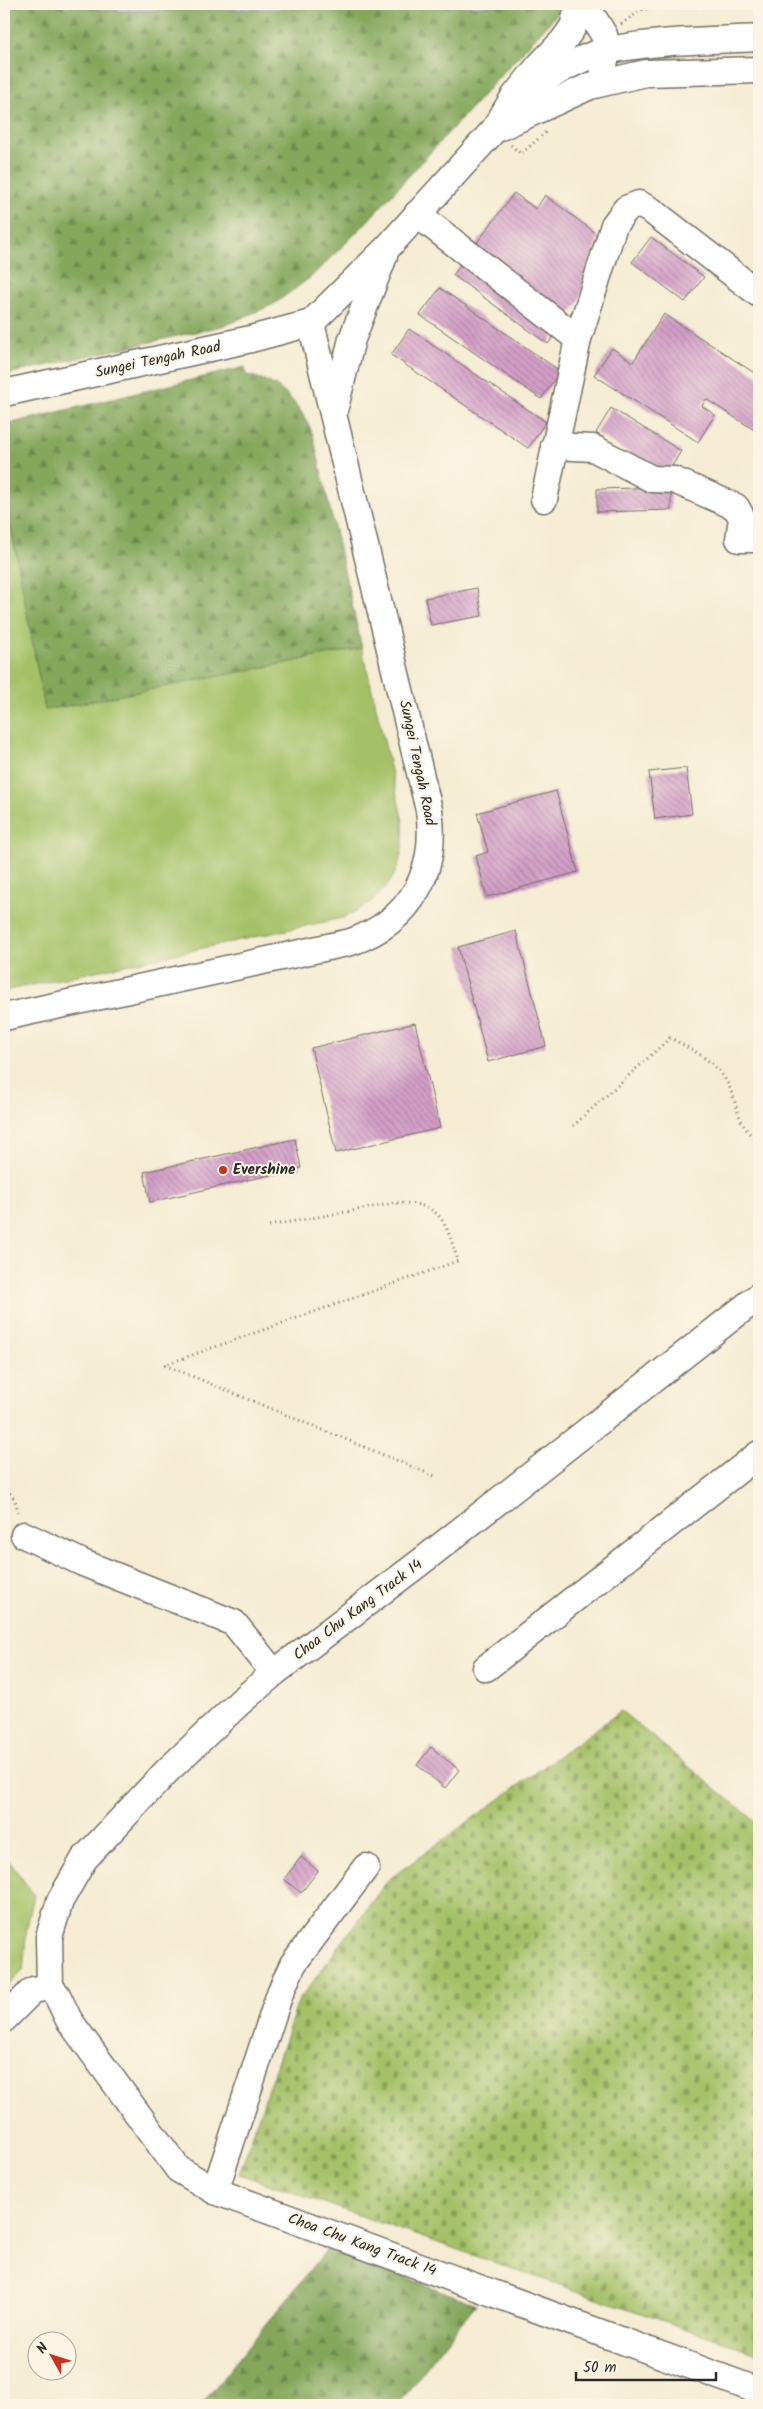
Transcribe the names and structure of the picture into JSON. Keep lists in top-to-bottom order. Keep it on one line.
{"streets":{"street":["Sungei Tengah Road","Choa Chu Kang Track 14"]},"places":["Evershine"],"scale_bar":"50 m","north":"top left"}
